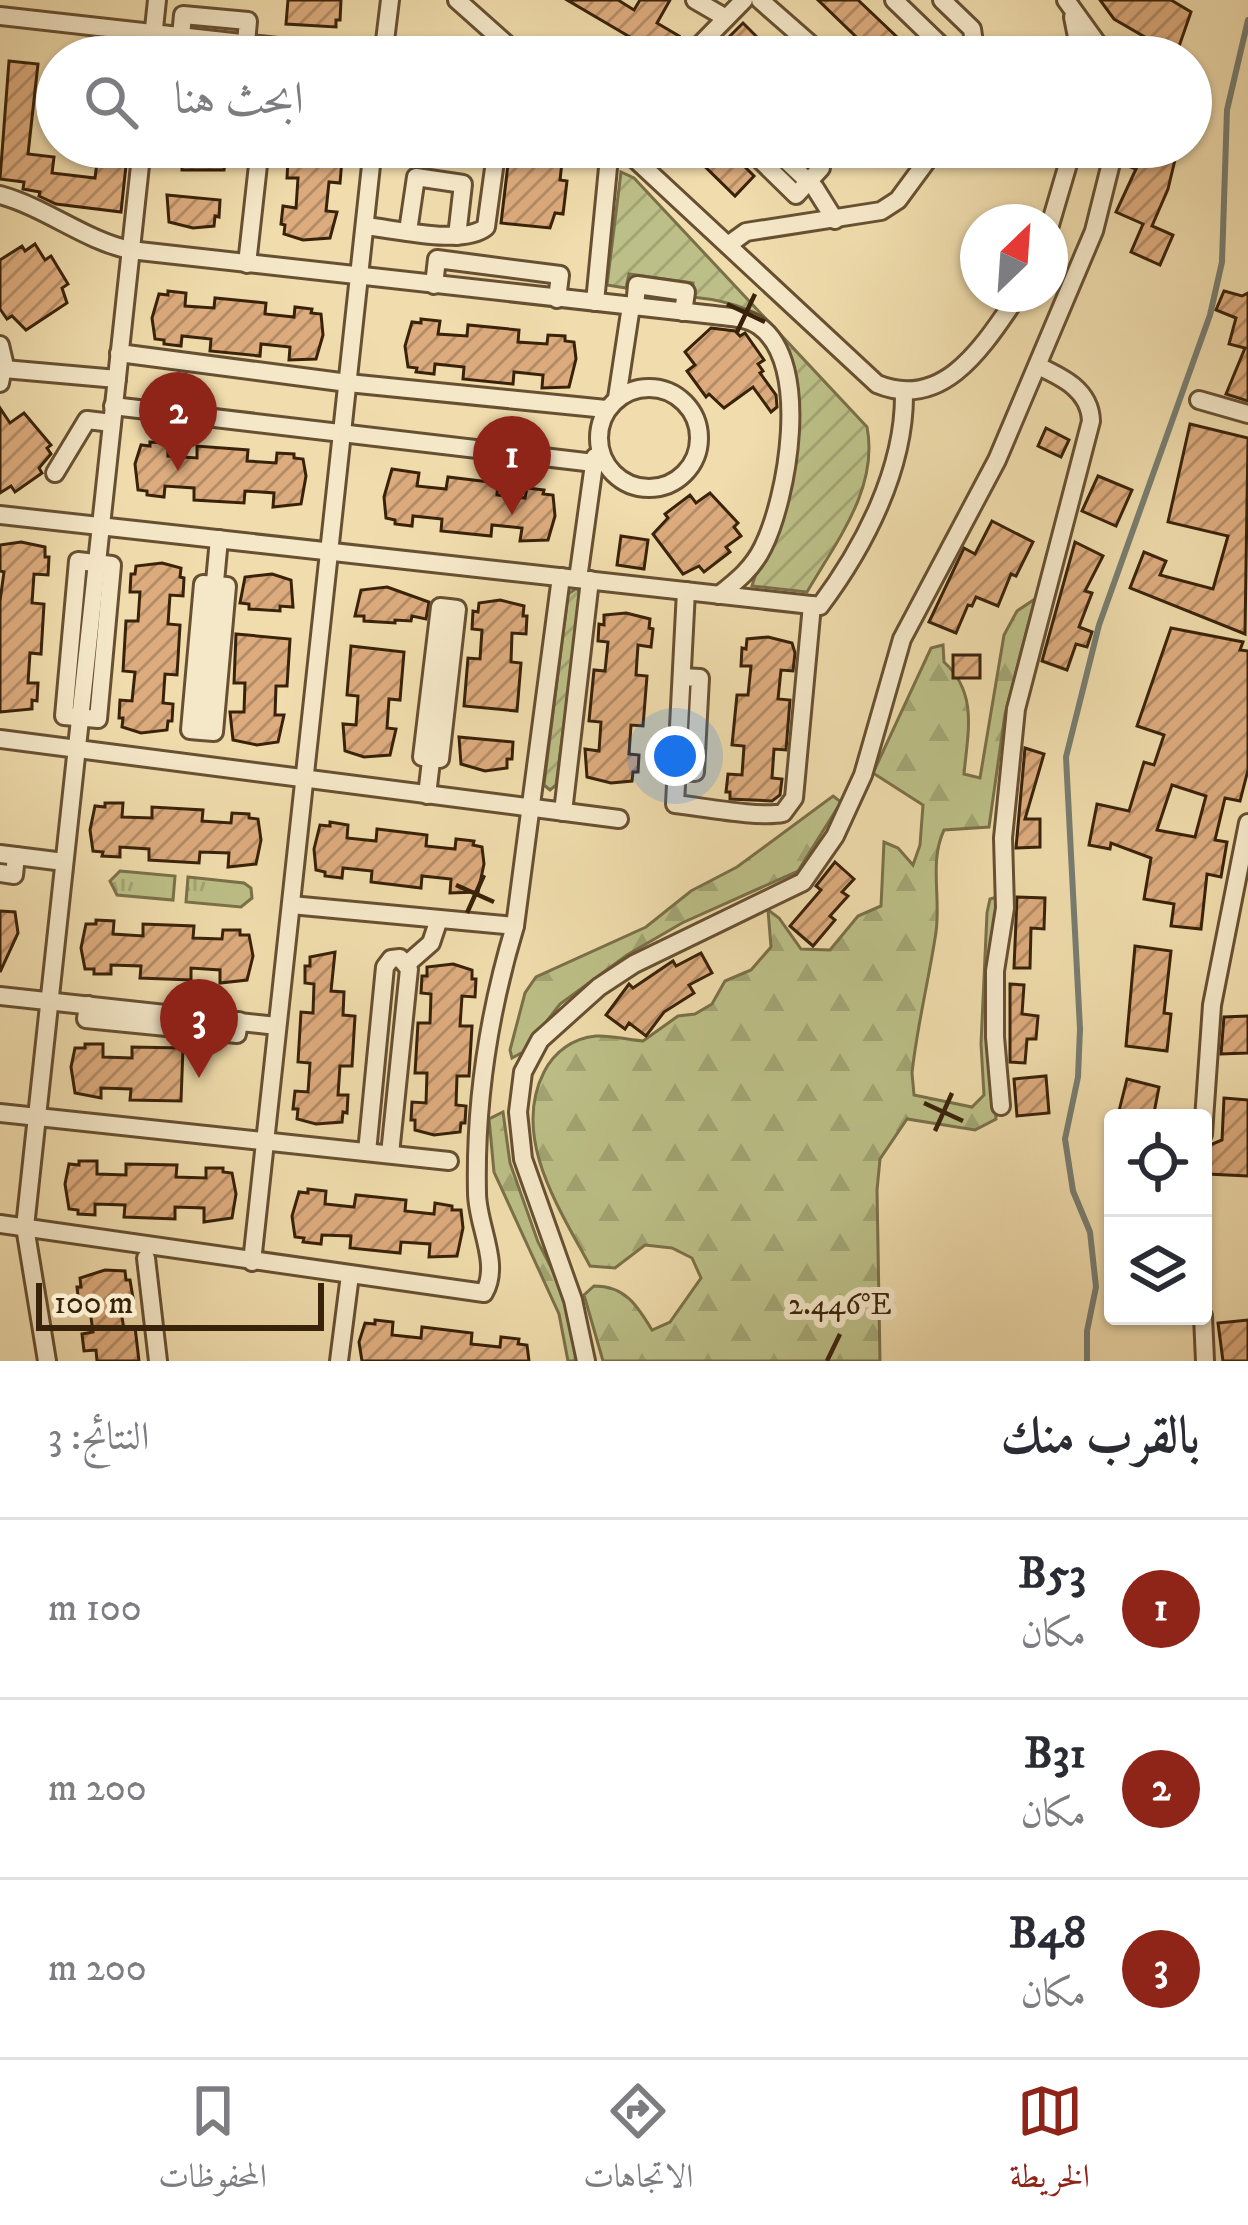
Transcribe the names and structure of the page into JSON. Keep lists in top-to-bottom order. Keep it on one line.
{"scale_bar":"100 m","north":"top right","page":{"search":"ابحث هنا","pins":["2","1","3"],"scale":"100 m","heading":["بالقرب منك","النتائج: 3"],"list":[{"mark":"1","name":"B53","note":"مكان","value":"100 m"},{"mark":"2","name":"B31","note":"مكان","value":"200 m"},{"mark":"3","name":"B48","note":"مكان","value":"200 m"}],"nav":["الخريطة","الاتجاهات","المحفوظات"]},"coordinates":["2.446°E"]}
